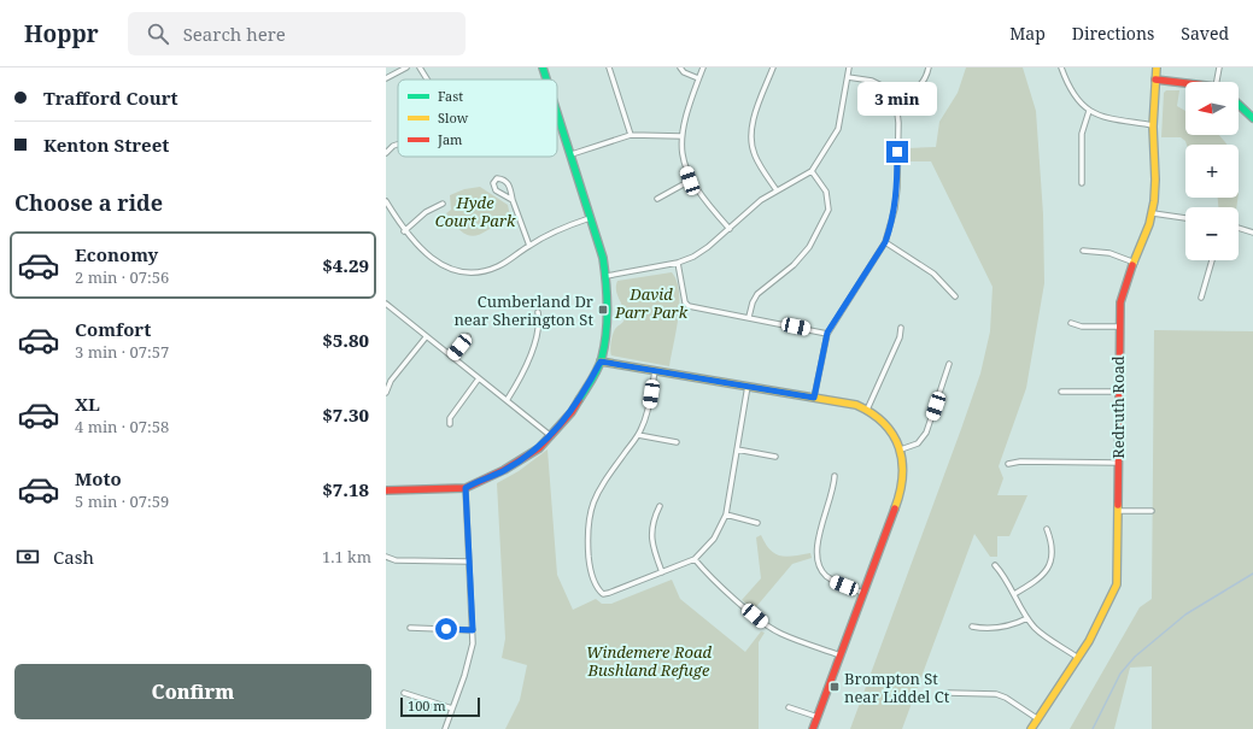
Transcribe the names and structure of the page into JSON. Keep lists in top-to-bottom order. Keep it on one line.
{"streets":{"street":["Redruth Road"]},"parks":["Hyde Court Park","David Parr Park","Windemere Road Bushland Refuge"],"places":{"transit":["Cumberland Dr near Sherington St","Brompton St near Liddel Ct"]},"legend":["Fast","Slow","Jam"],"scale_bar":"100 m","north":"left","page":{"header":"Hoppr","search":"Search here","nav":["Map","Directions","Saved"],"banner":["Trafford Court","Kenton Street"],"map_buttons":["+","−"],"bubble":"3 min","heading":"Choose a ride","list":[{"name":"Economy","note":"2 min · 07:56","value":"$4.29"},{"name":"Comfort","note":"3 min · 07:57","value":"$5.80"},{"name":"XL","note":"4 min · 07:58","value":"$7.30"},{"name":"Moto","note":"5 min · 07:59","value":"$7.18"}],"pay":["Cash","1.1 km"],"buttons":"Confirm","scale":"100 m"}}
